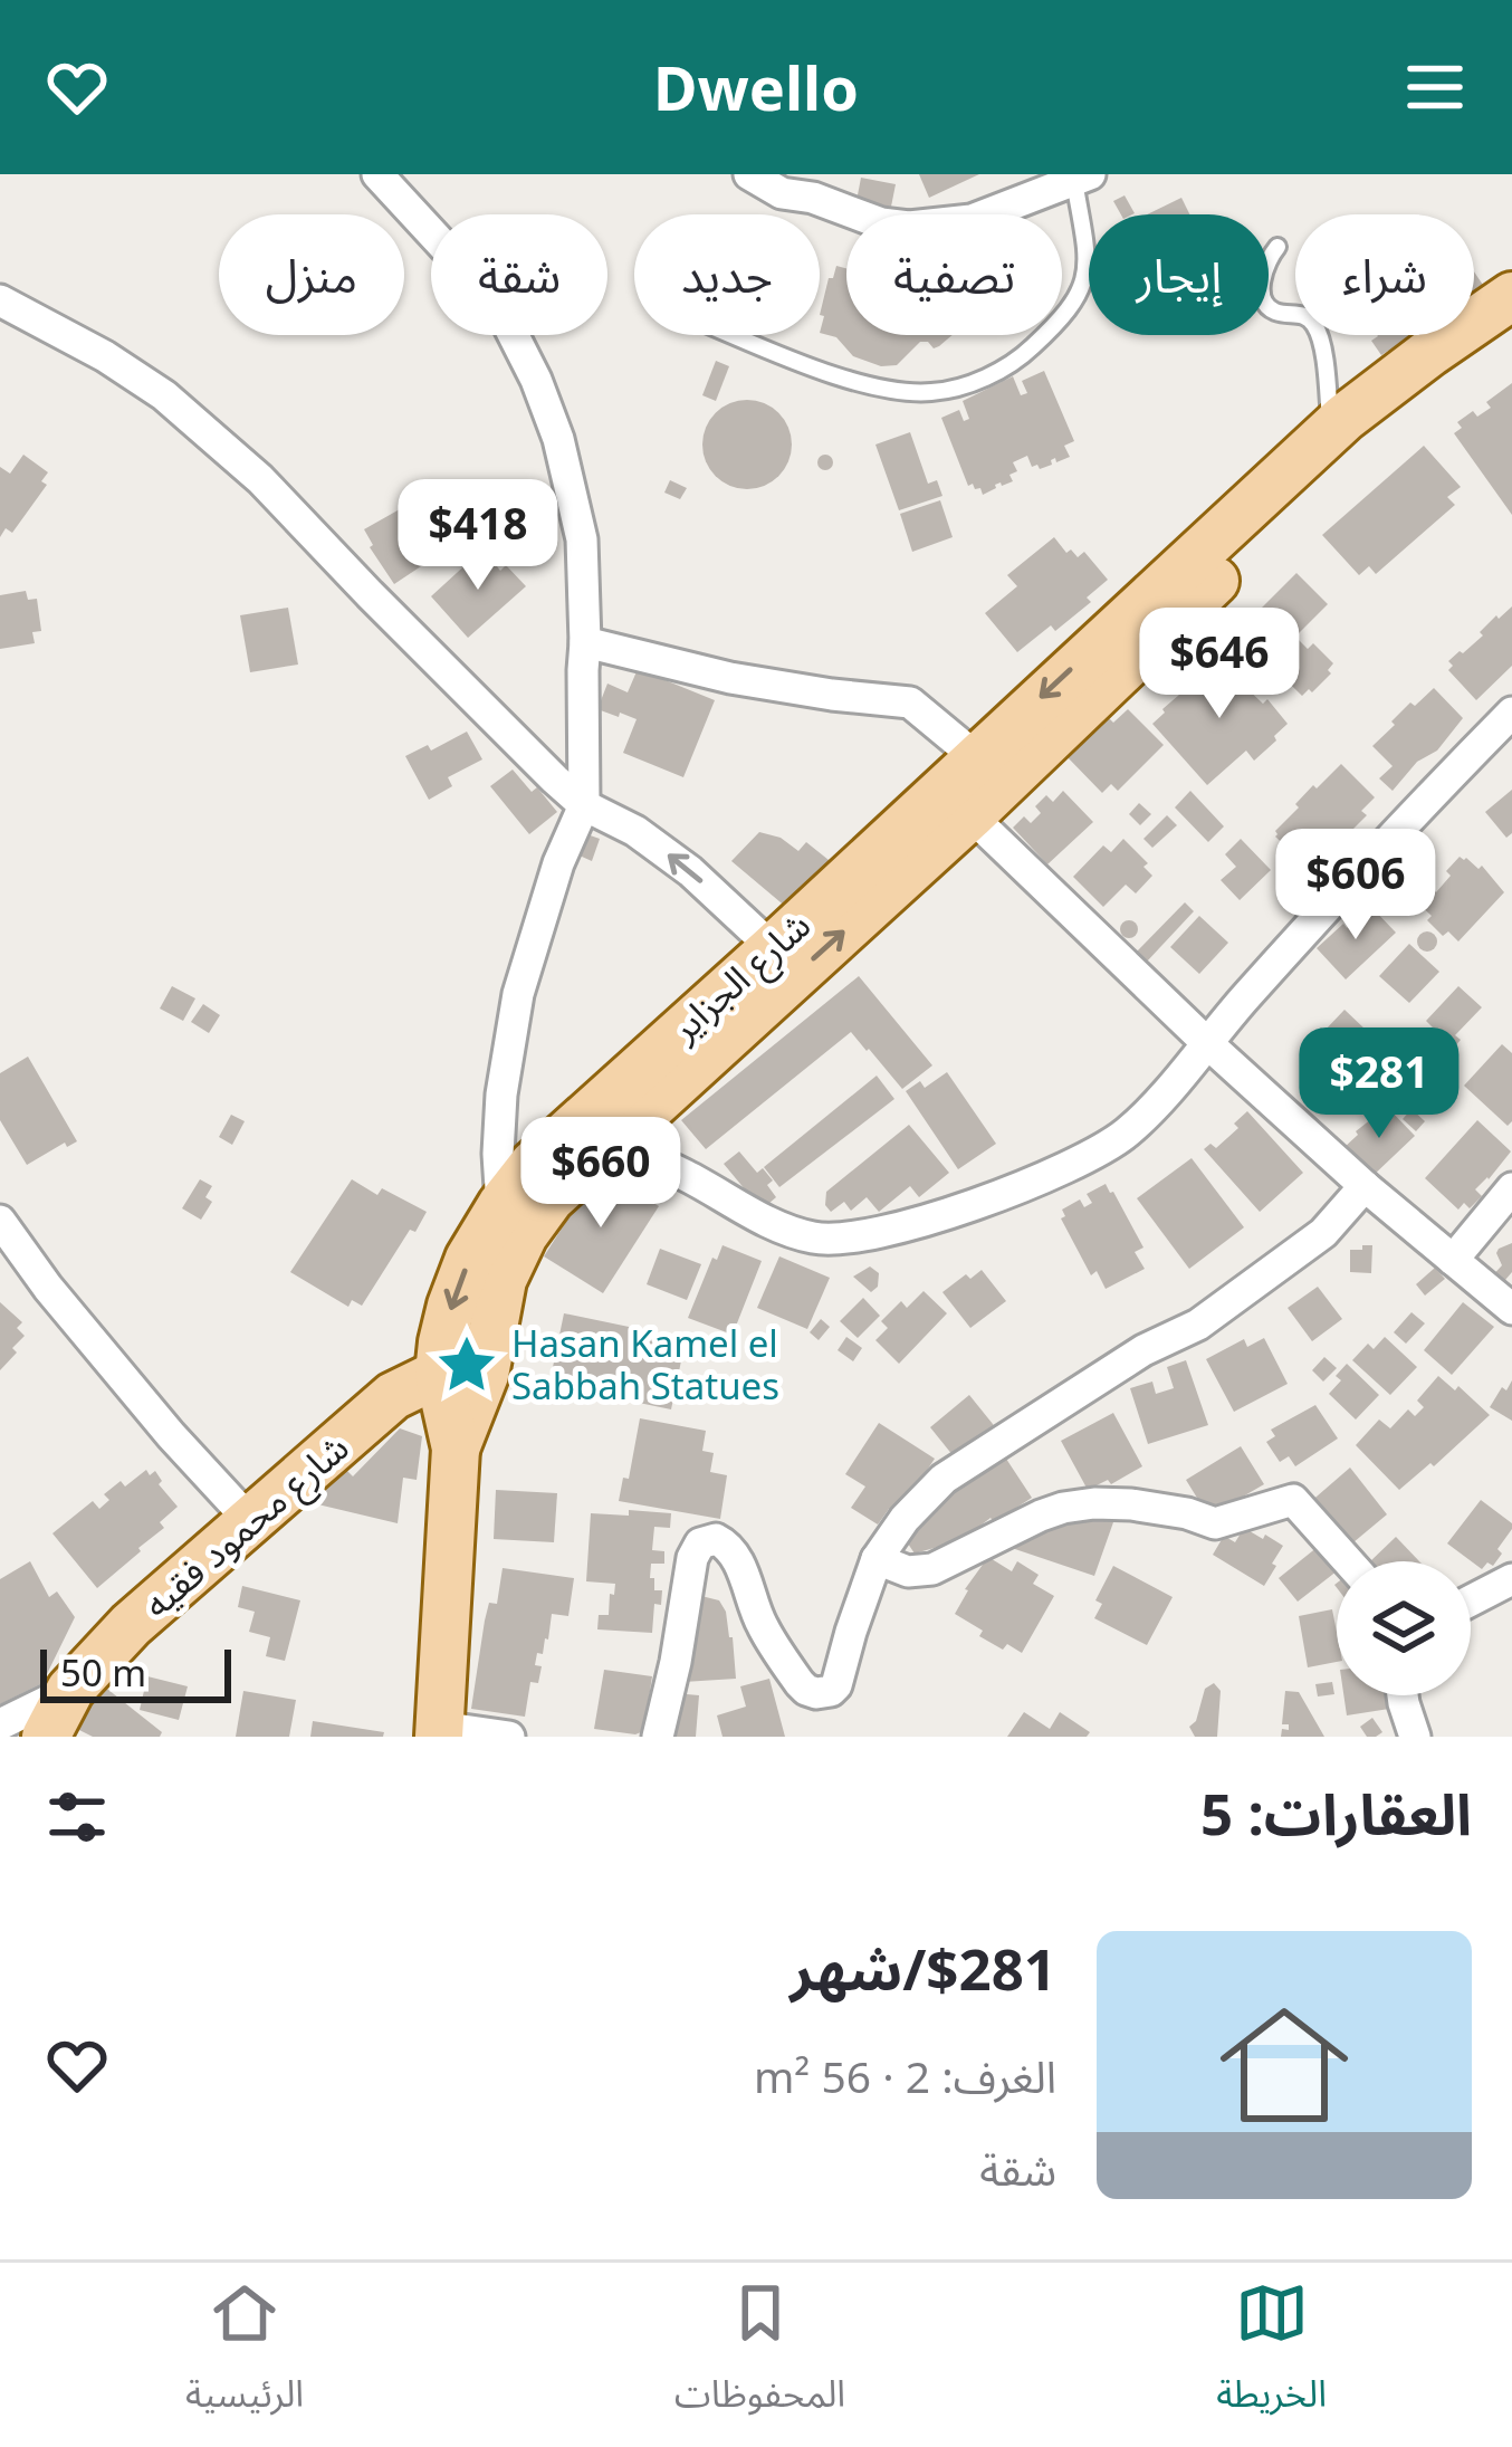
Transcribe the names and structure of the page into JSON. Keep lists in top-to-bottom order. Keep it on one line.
{"streets":{"main road":["شارع الجزاير","شارع محمود فقيه"]},"crossings":[["شارع الجزاير","شارع محمود فقيه"]],"places":{"place":["Hasan Kamel el Sabbah Statues"]},"scale_bar":"50 m","page":{"header":"Dwello","chip":["شراء","إيجار","تصفية","جديد","شقة","منزل"],"price":["$418","$646","$606","$281","$660"],"scale":"50 m","heading":"العقارات: 5","list":[{"name":"$281/شهر","note":"الغرف: 2 · 56 m² · شقة"}],"tabs":["الخريطة","المحفوظات","الرئيسية"]}}
